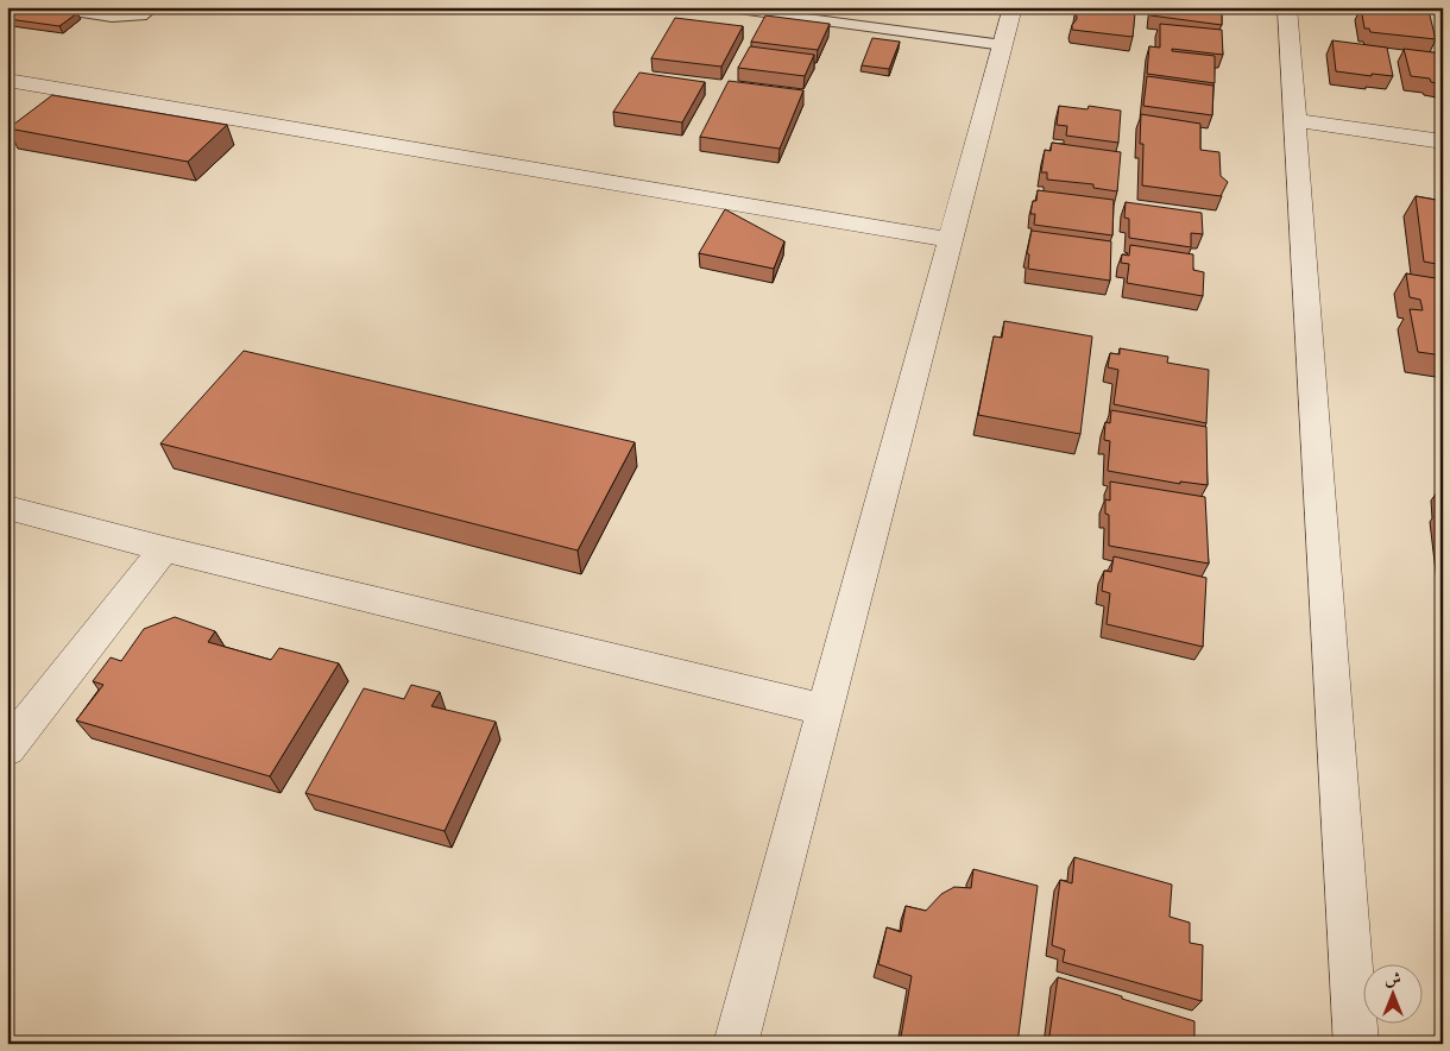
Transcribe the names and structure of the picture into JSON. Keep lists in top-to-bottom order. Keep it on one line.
{"north":"top"}
